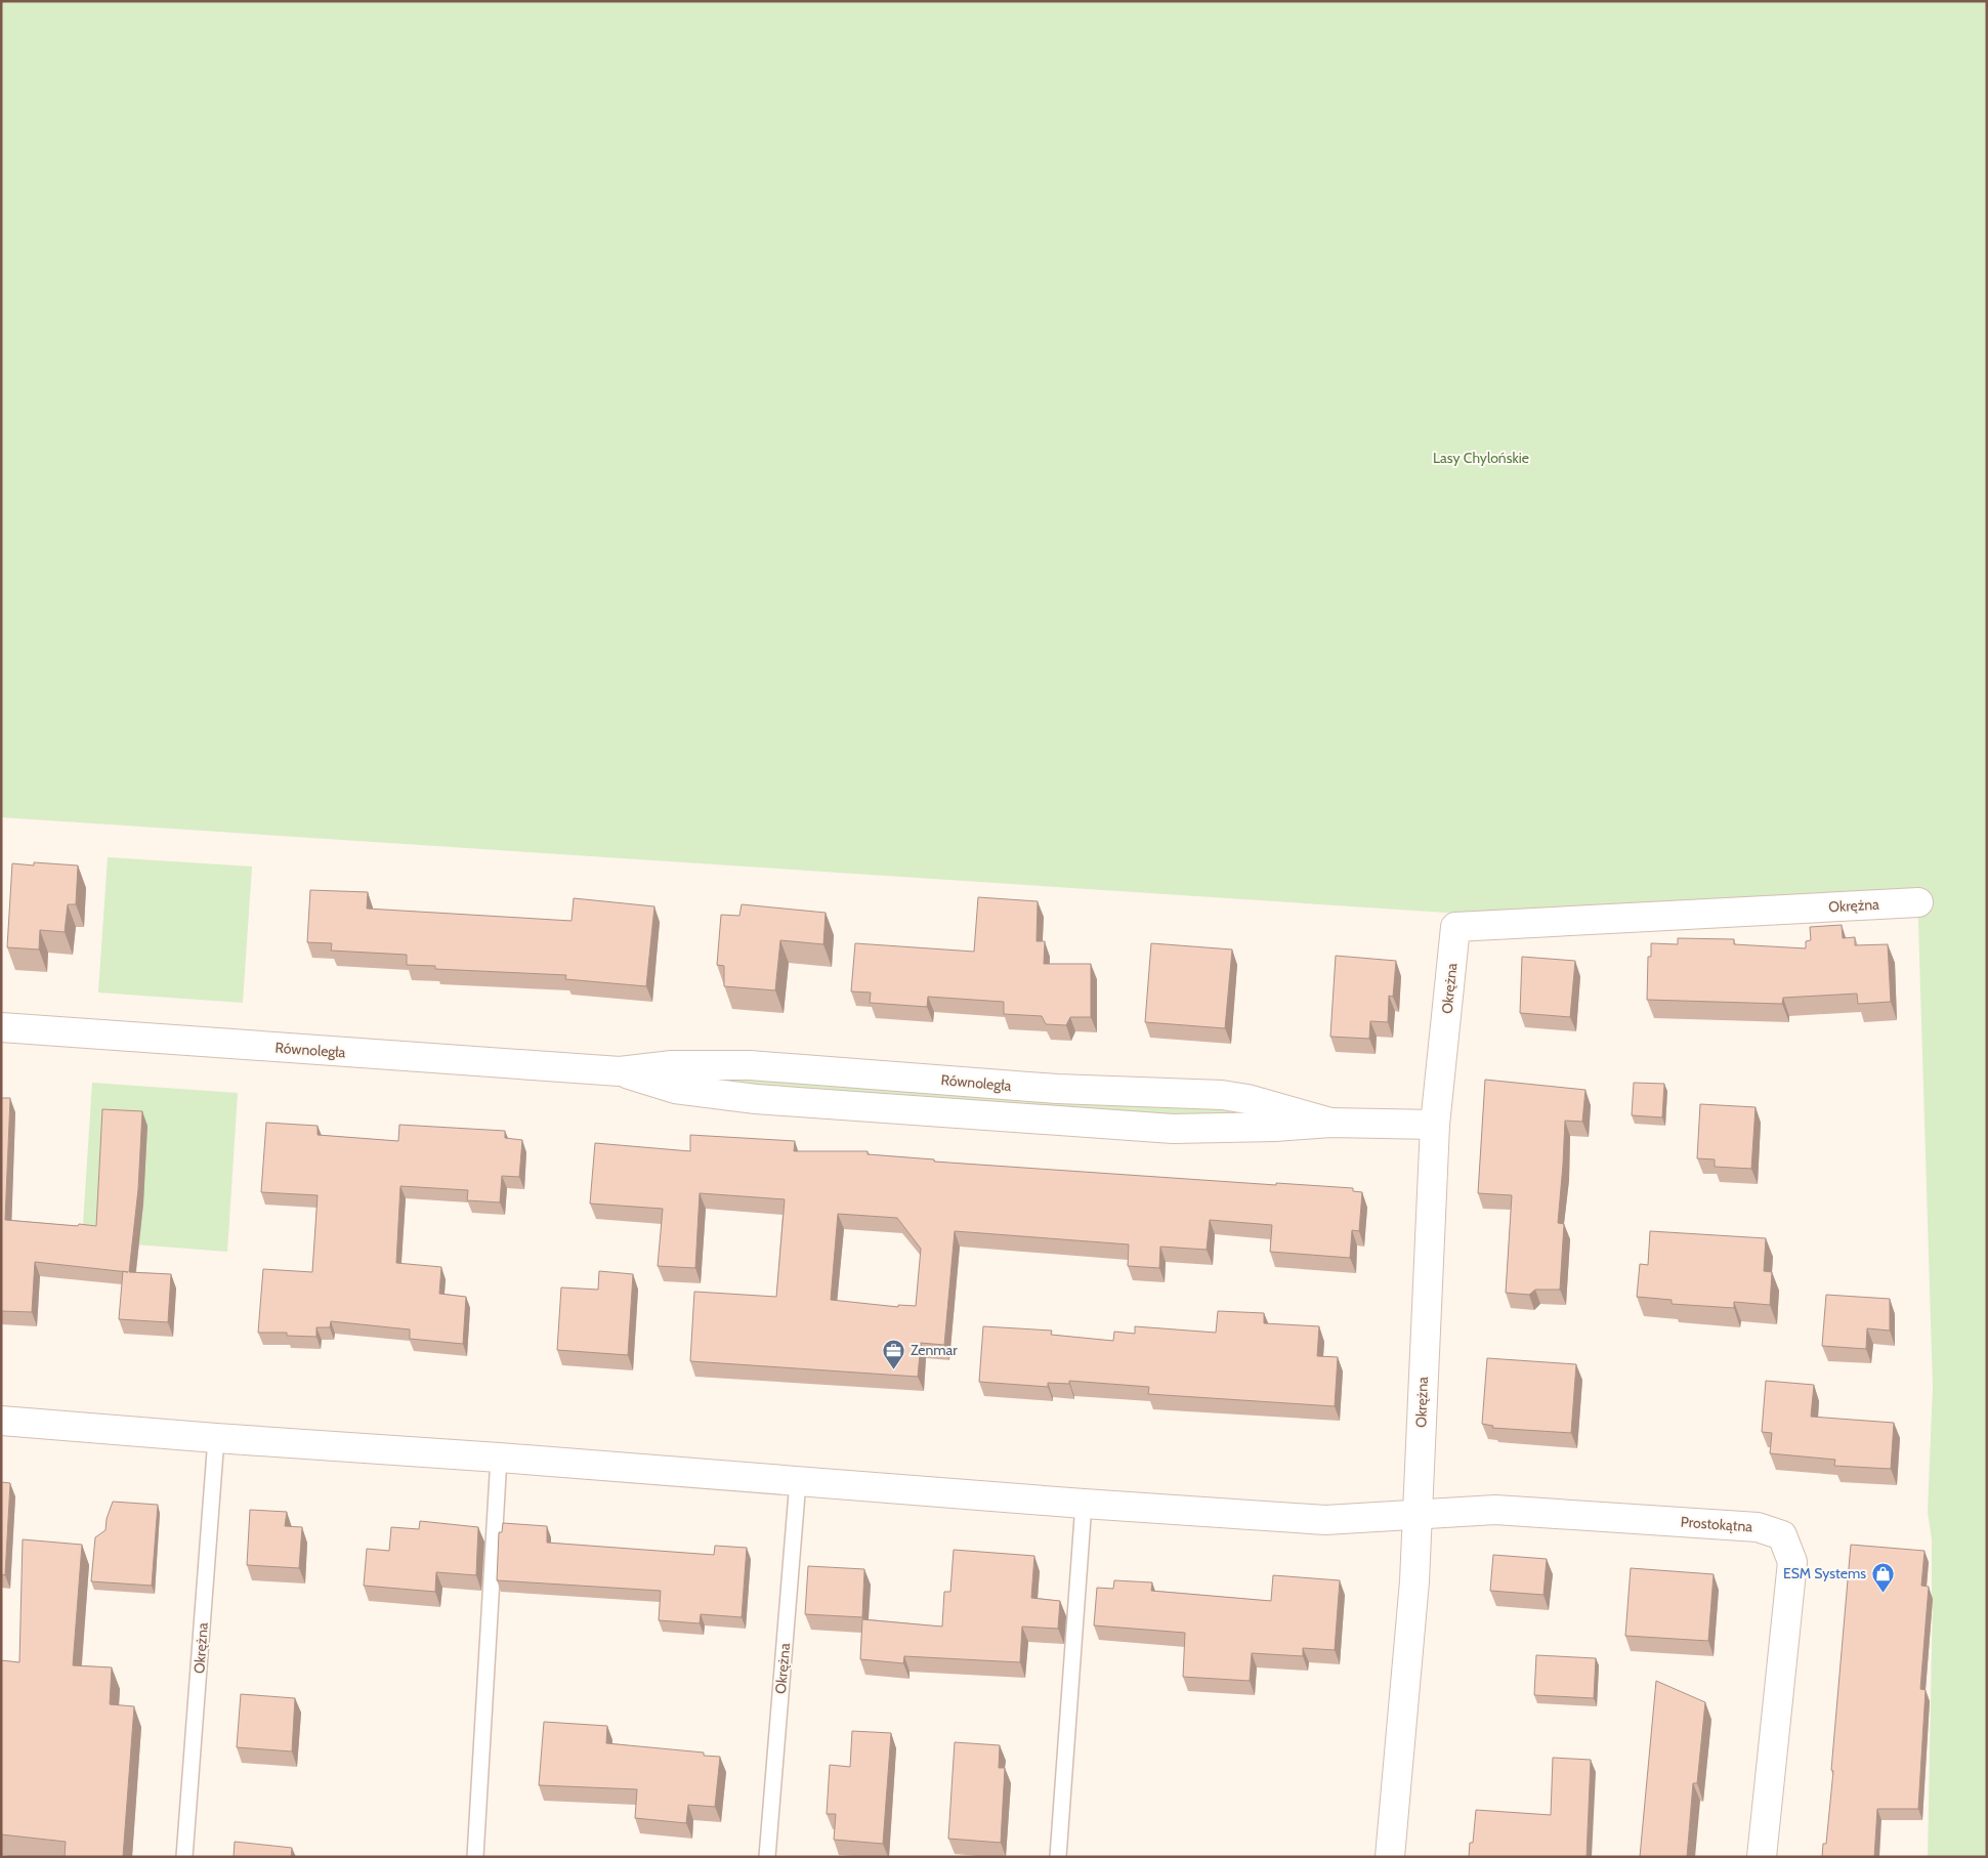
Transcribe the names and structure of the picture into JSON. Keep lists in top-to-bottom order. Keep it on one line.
{"streets":{"street":["Okrężna","Równoległa","Prostokątna"]},"crossings":[["Okrężna","Równoległa"],["Okrężna","Prostokątna"]],"parks":["Lasy Chylońskie"],"places":{"office":["Zenmar"],"shop":["ESM Systems"]}}
